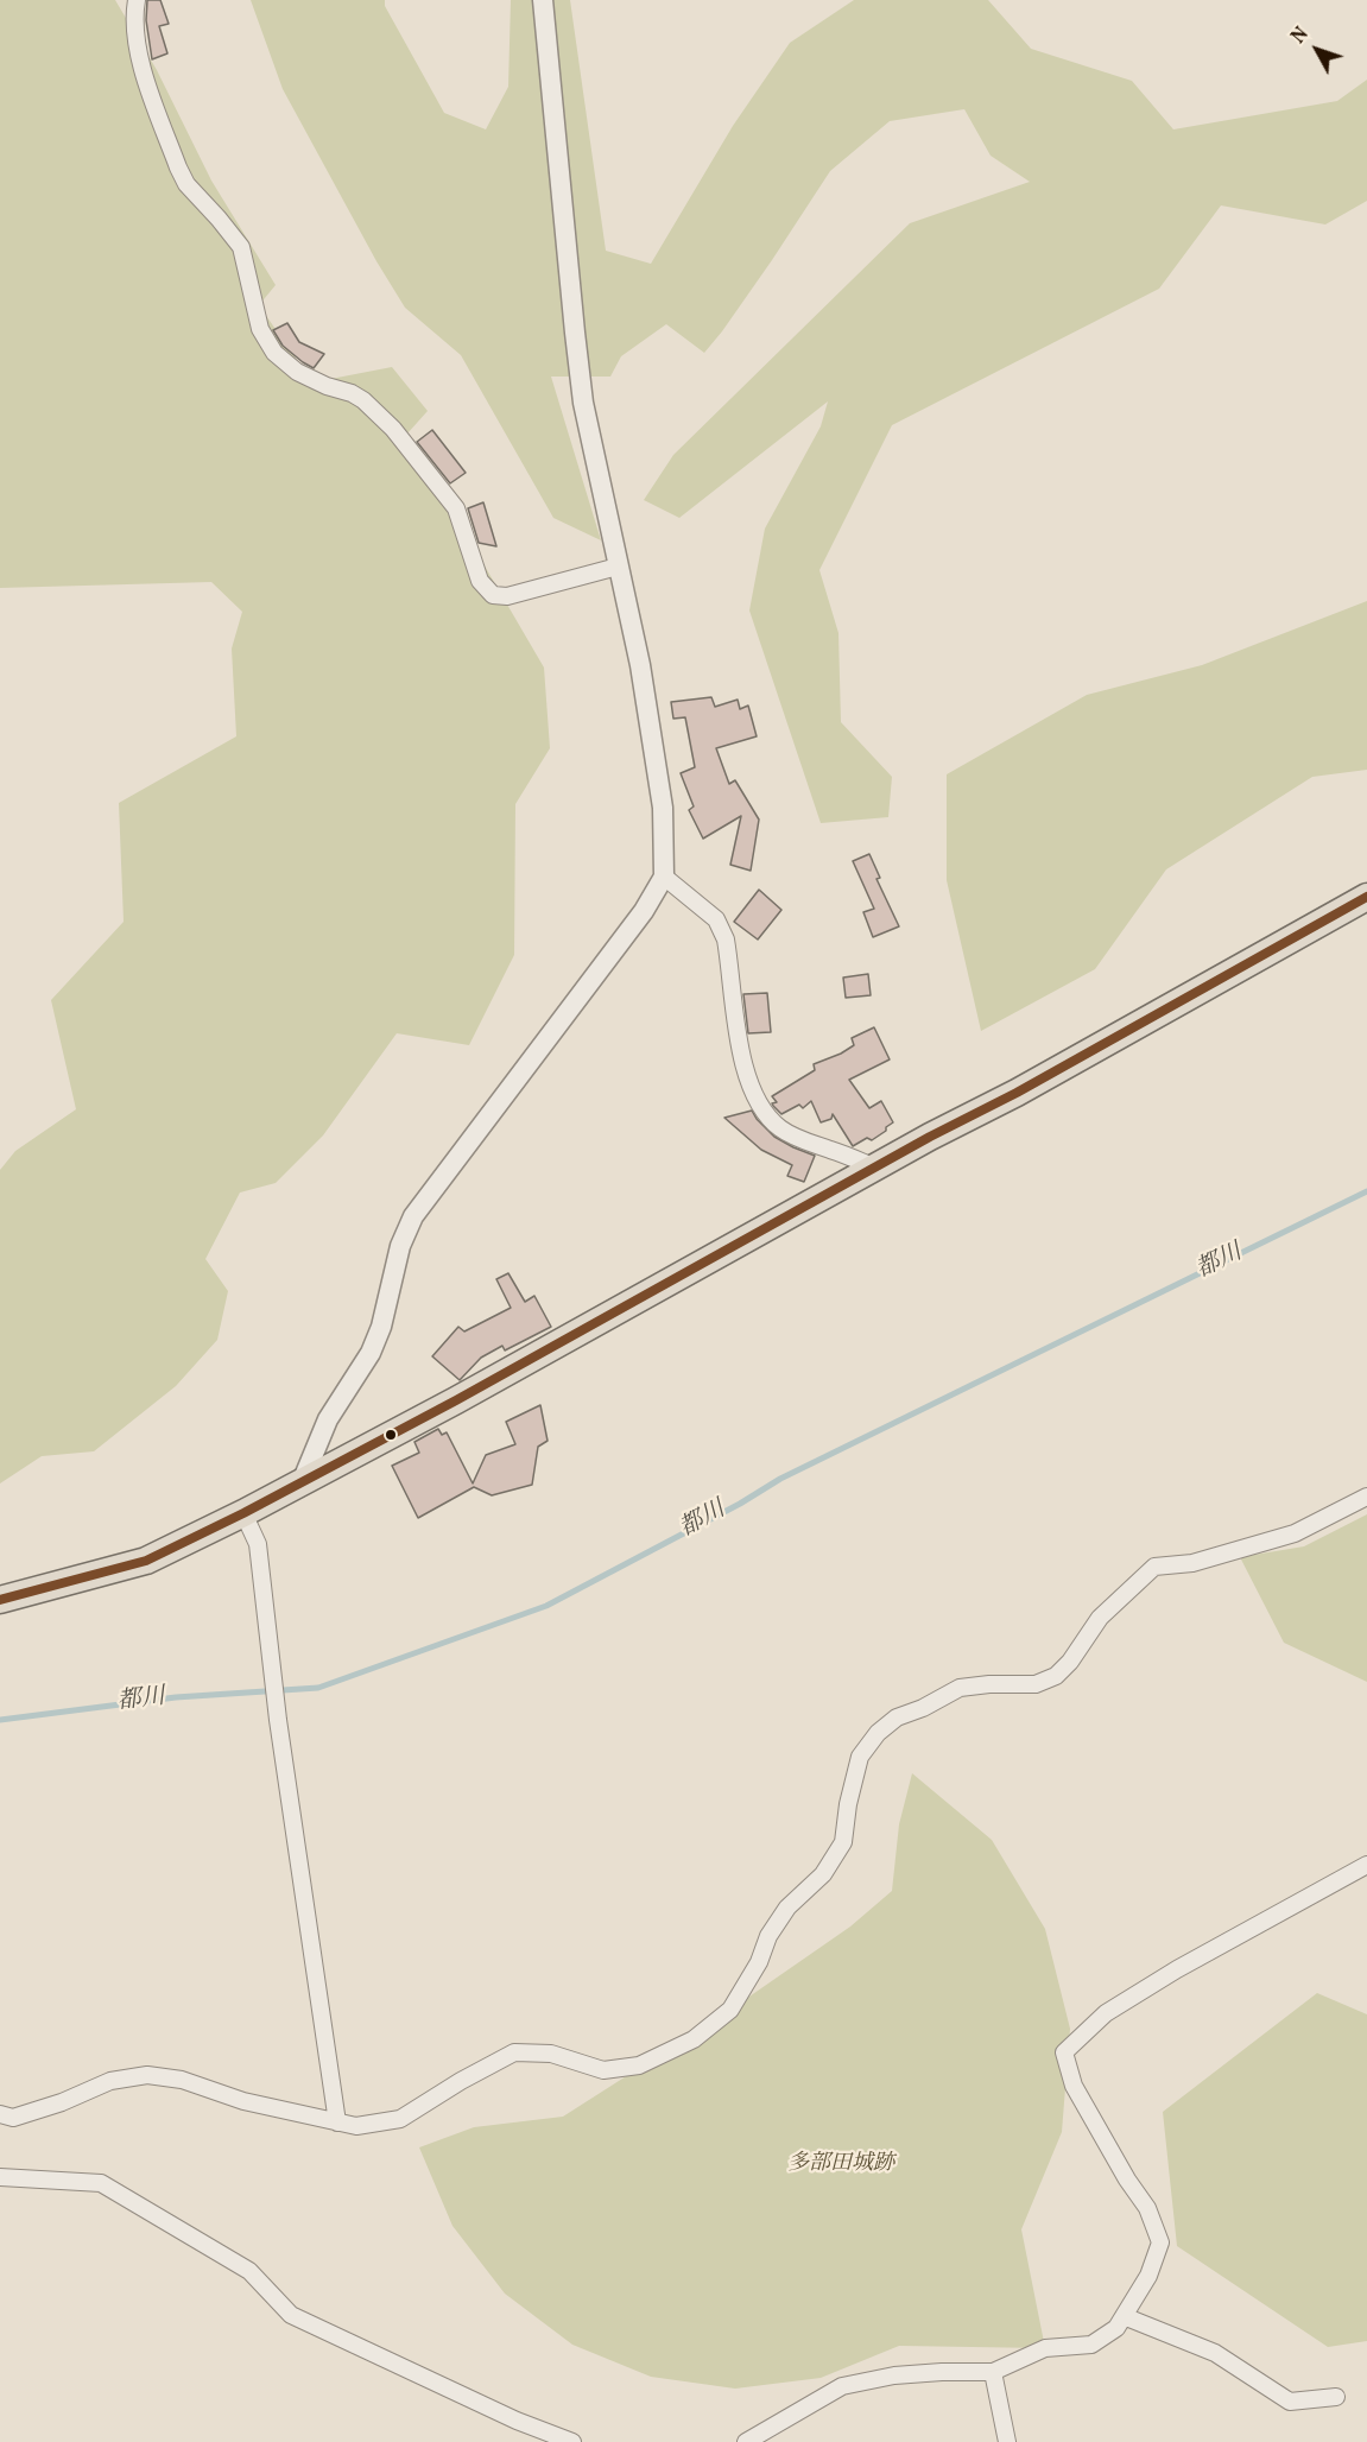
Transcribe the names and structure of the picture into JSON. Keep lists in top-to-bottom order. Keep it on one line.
{"water":["都川"],"parks":["多部田城跡"],"north":"top left"}
